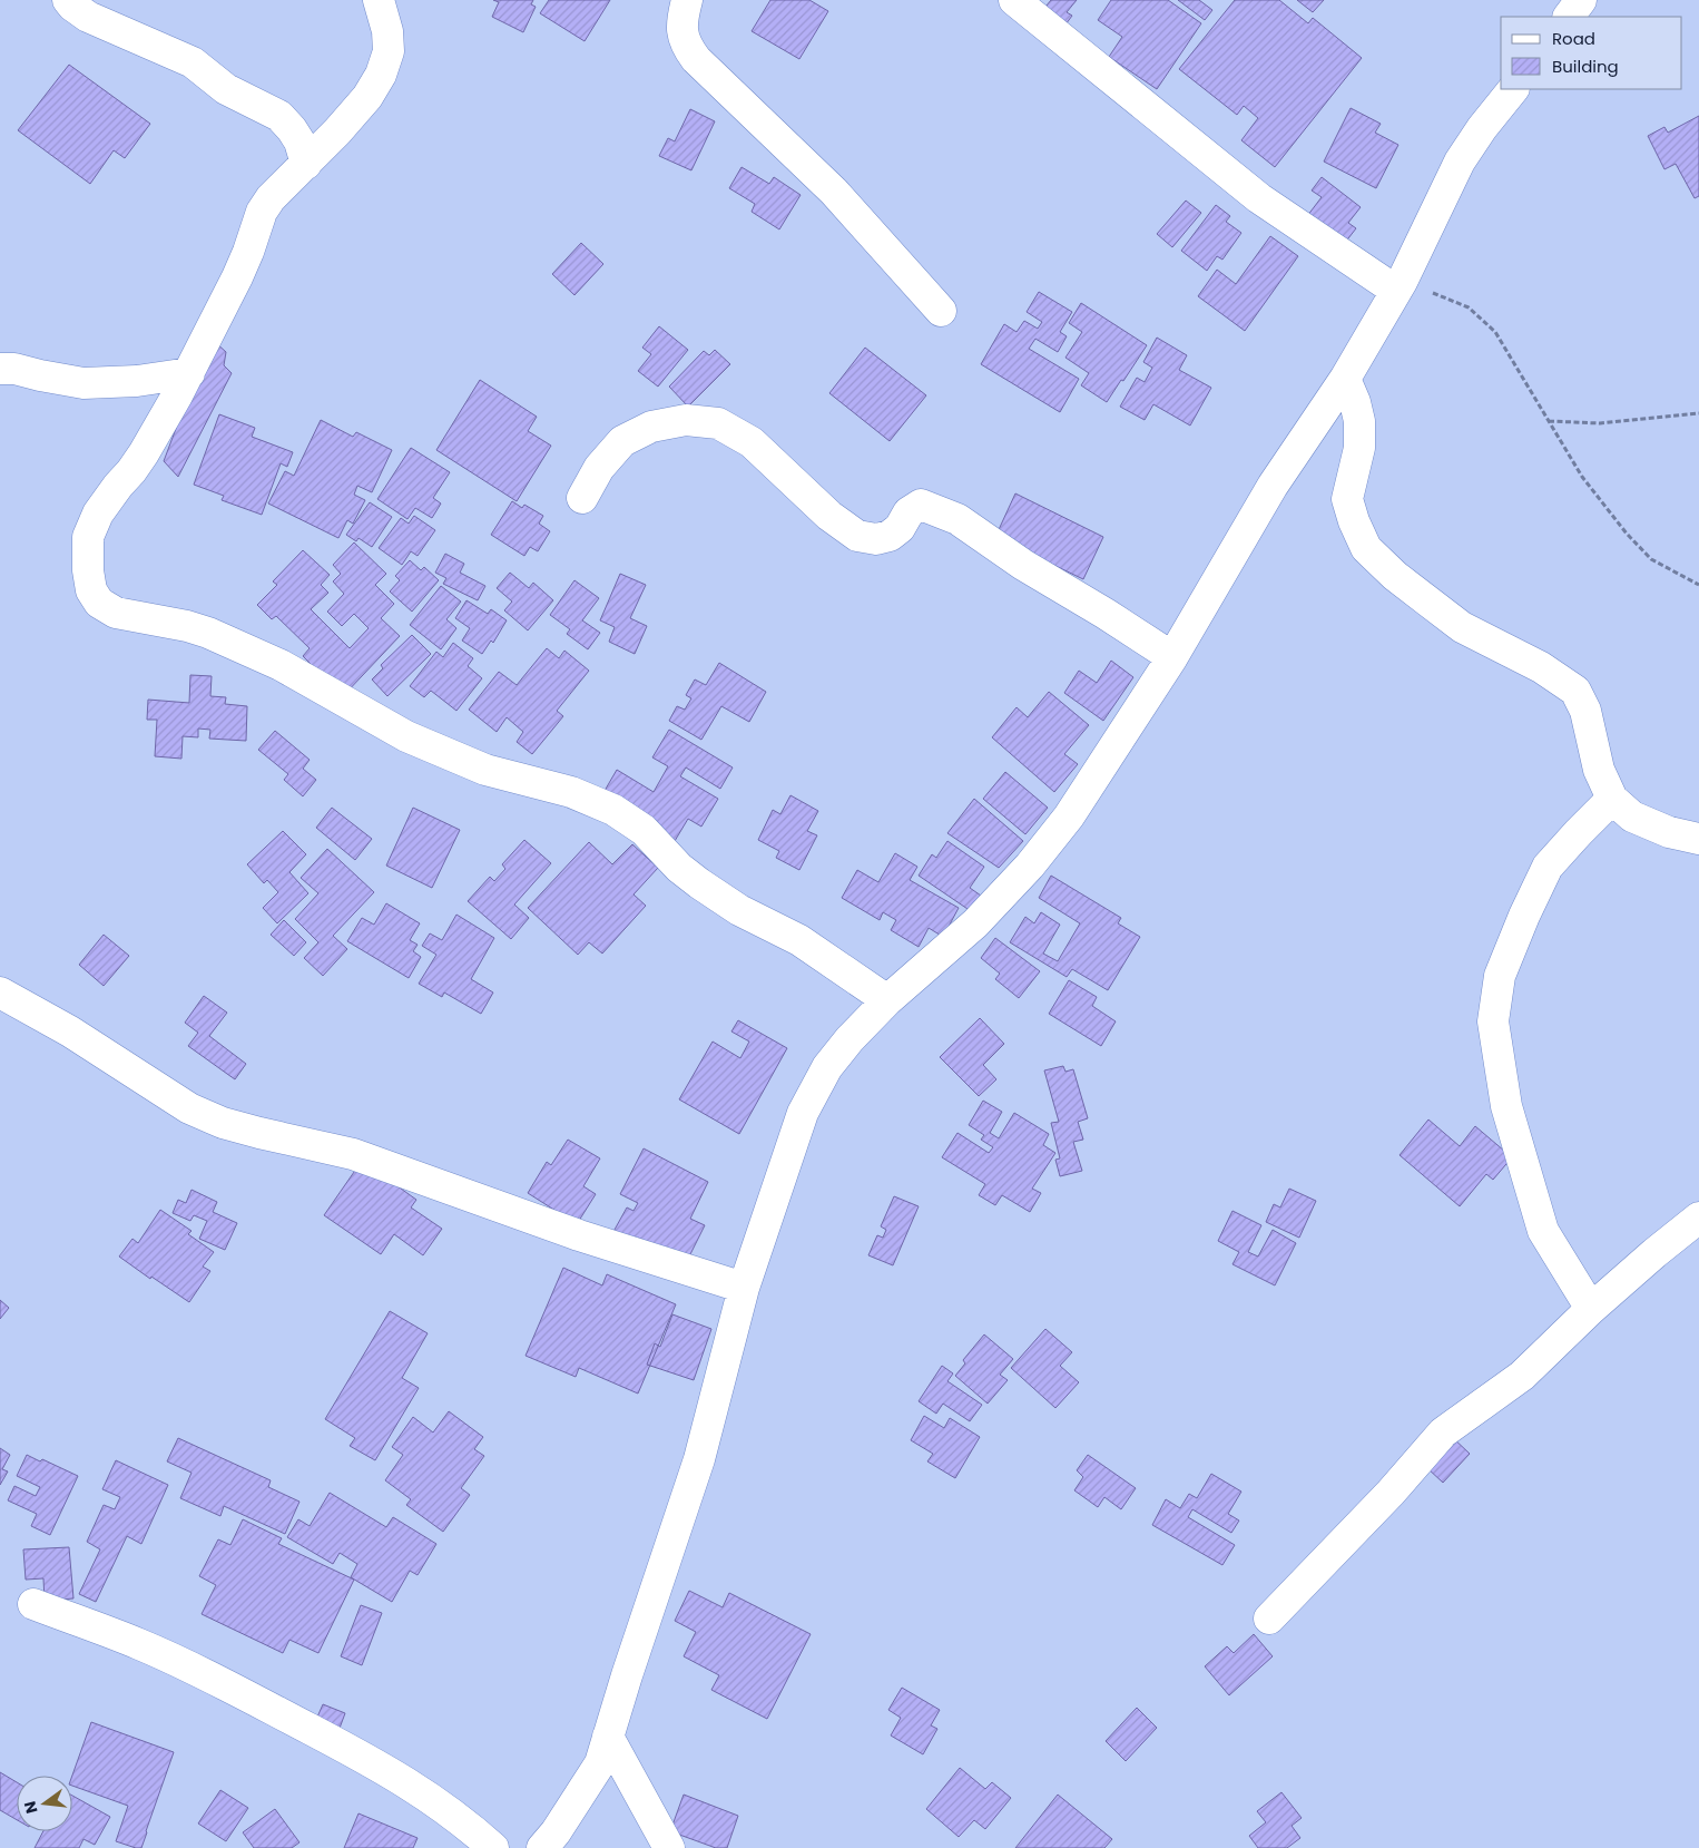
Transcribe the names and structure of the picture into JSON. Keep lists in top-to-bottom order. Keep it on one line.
{"legend":["Road","Building"],"north":"left"}
